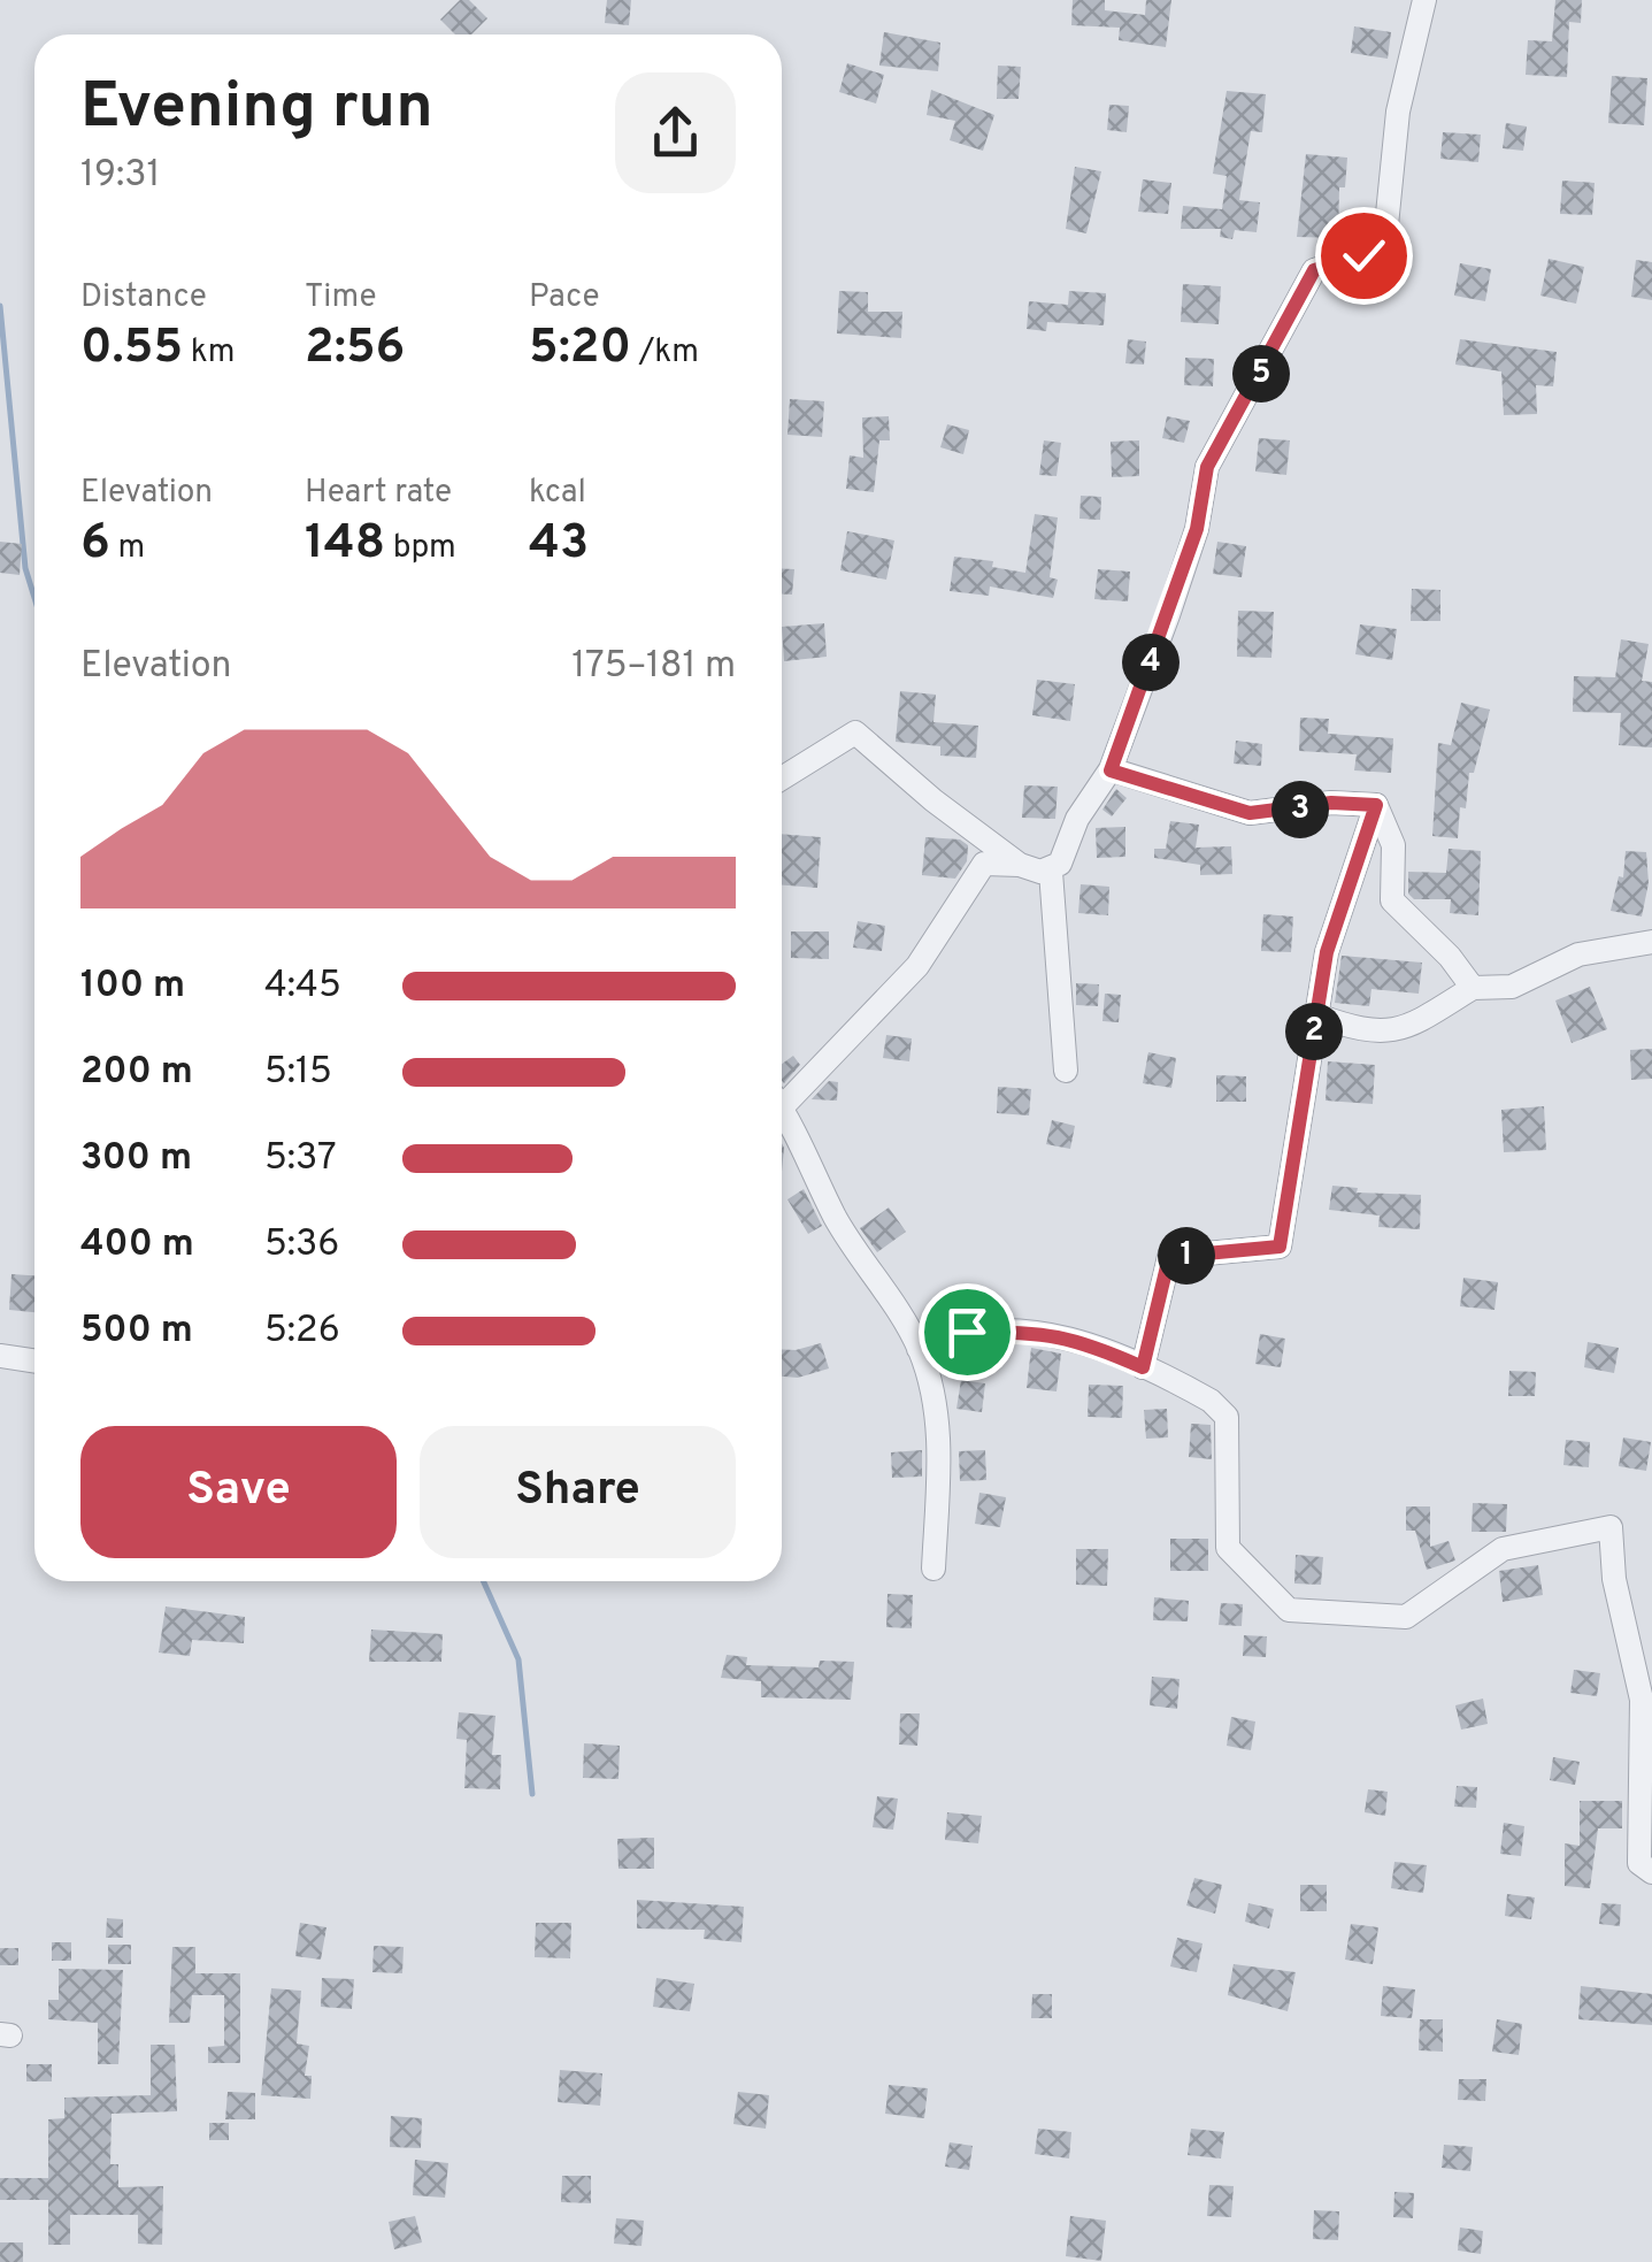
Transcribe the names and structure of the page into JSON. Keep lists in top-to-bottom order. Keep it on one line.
{"page":{"heading":["Evening run","19:31"],"stats":[["Distance","0.55 km"],["Time","2:56"],["Pace","5:20 /km"],["Elevation","6 m"],["Heart rate","148 bpm"],["kcal","43"]],"pins":["5","4","3","2","1"],"chart":["Elevation","175–181 m"],"list":[{"name":"100 m","note":"4:45"},{"name":"200 m","note":"5:15"},{"name":"300 m","note":"5:37"},{"name":"400 m","note":"5:36"},{"name":"500 m","note":"5:26"}],"buttons":["Save","Share"]}}
